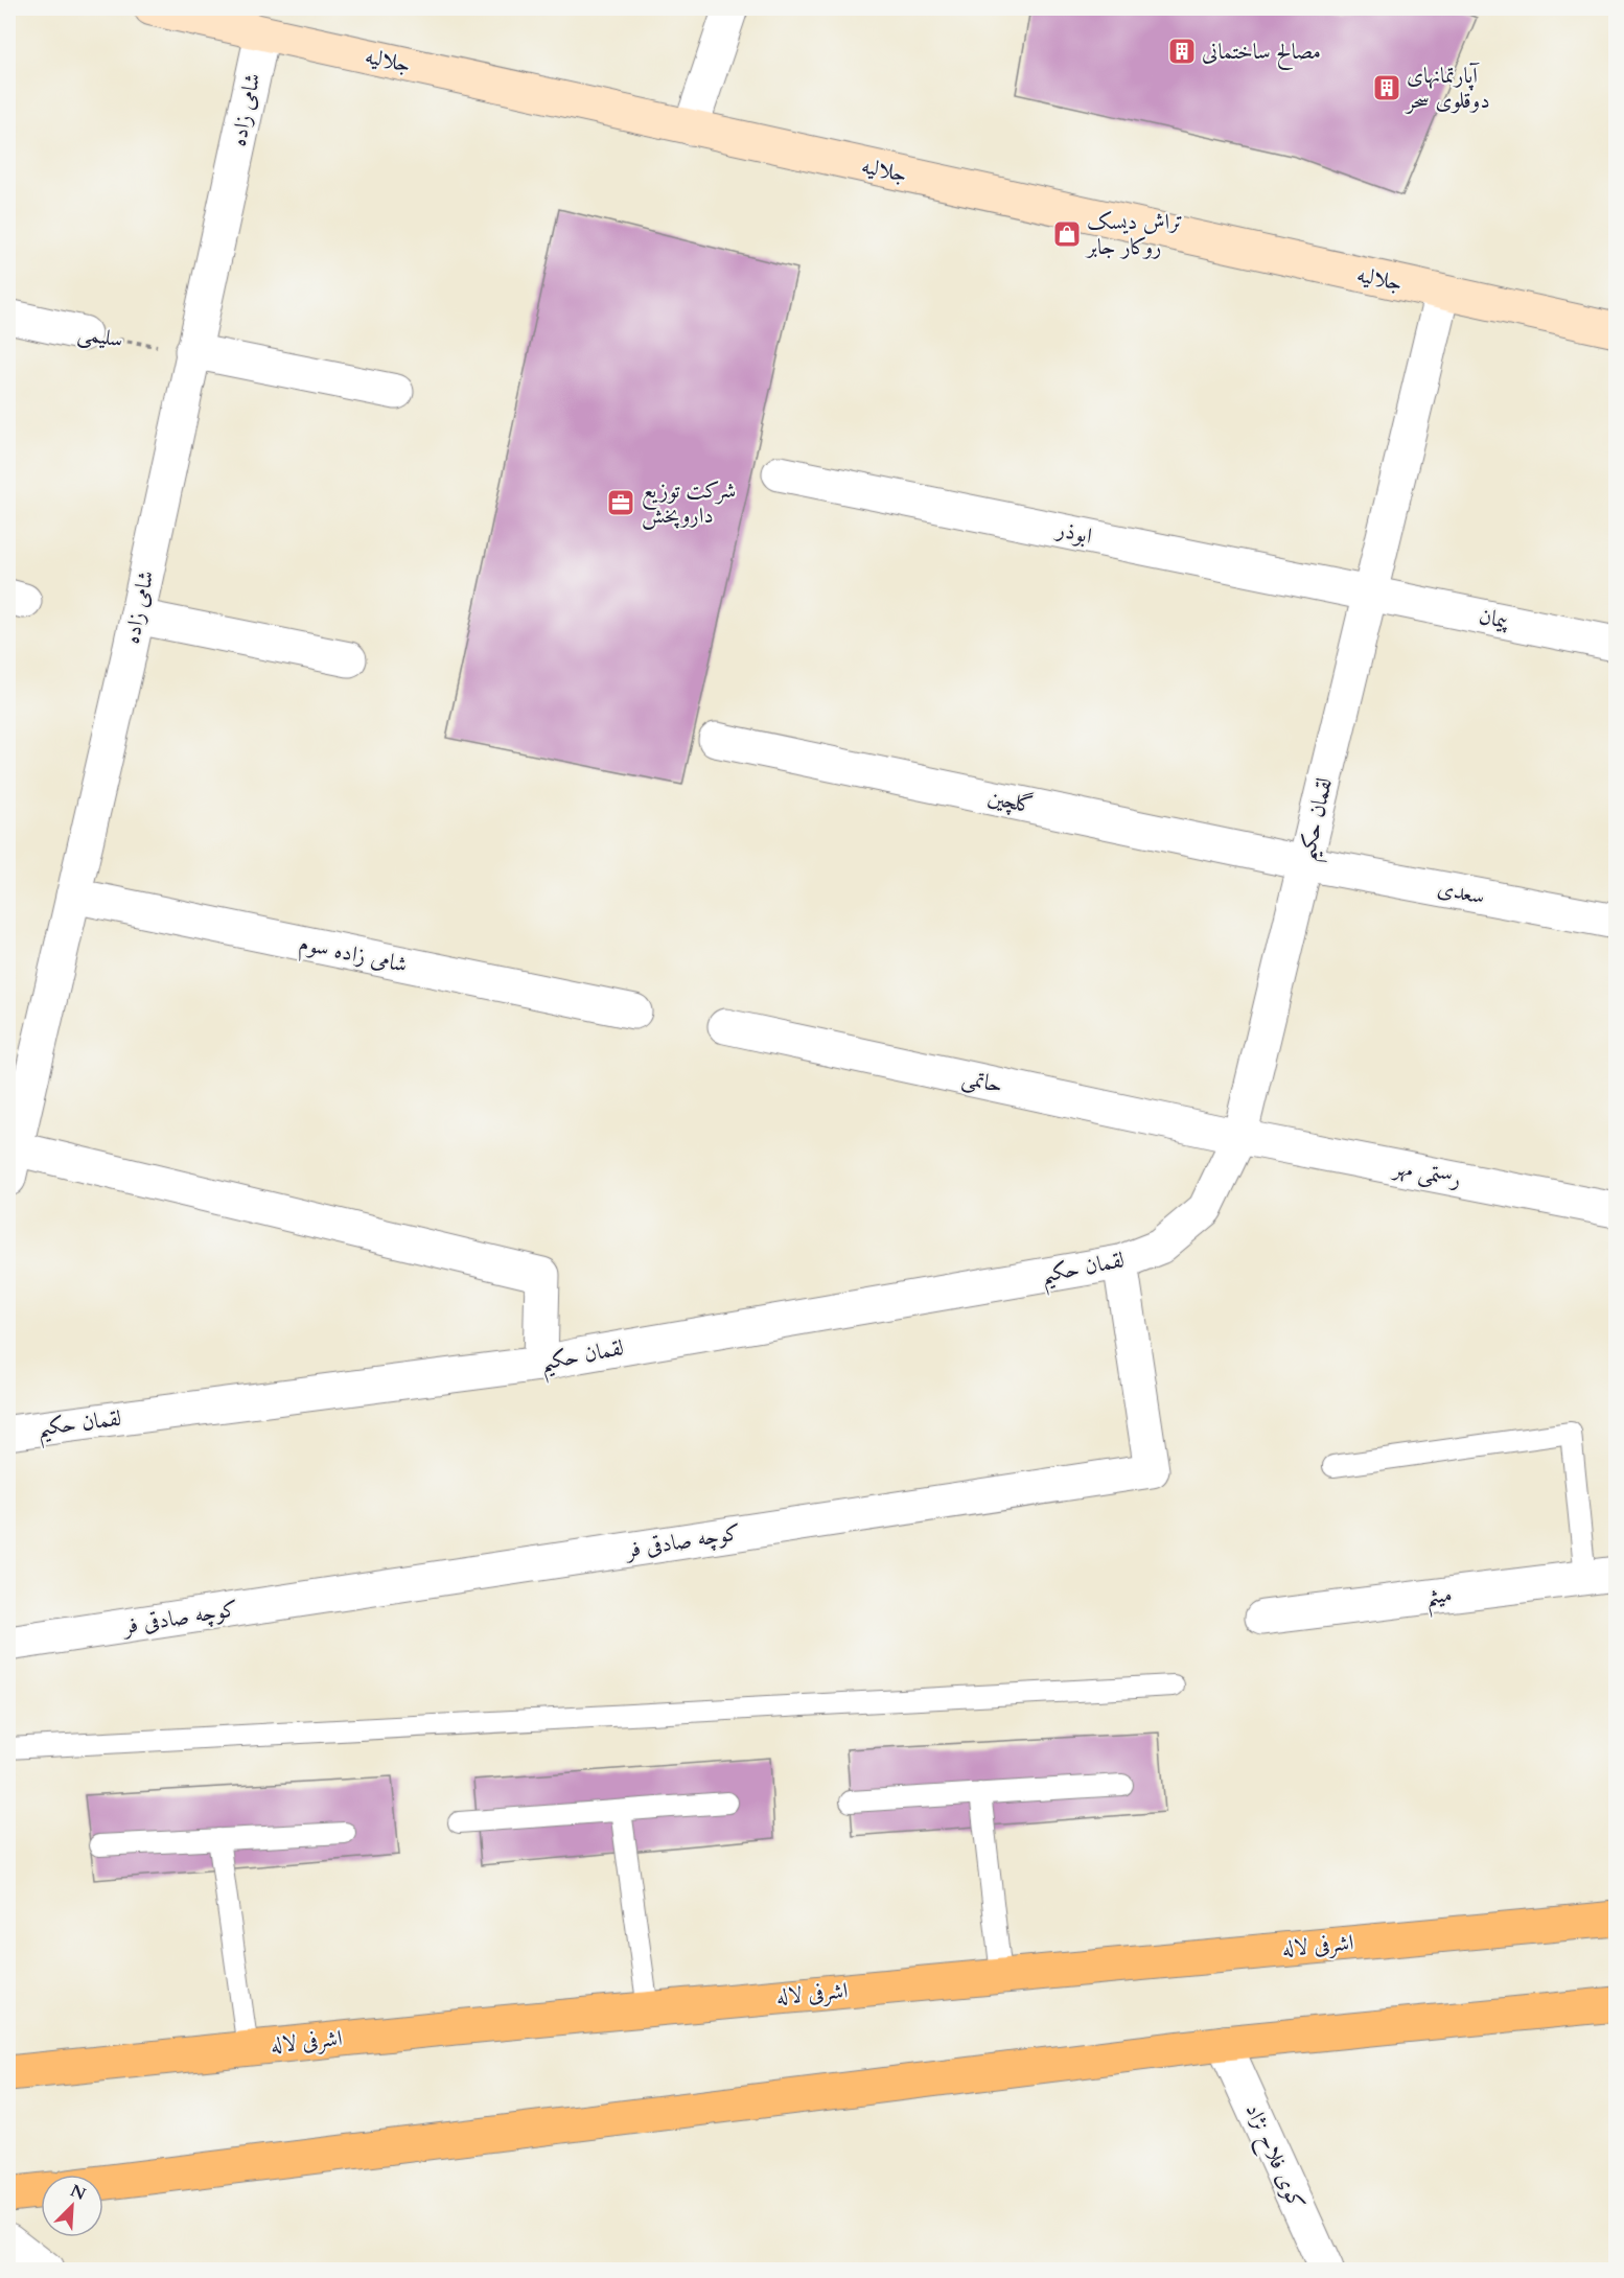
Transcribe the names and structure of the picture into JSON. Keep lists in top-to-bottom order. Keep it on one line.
{"streets":{"main road":["جلالیه","اشرفی لاله"],"street":["شامی زاده","سلیمی","ابوذر","پیمان","گلچین","لقمان حکیم","سعدی","شامی زاده سوم","حاتمی","رستمی مهر","کوچه صادقی فر","میثم","کوی فلاح نژاد"]},"crossings":[["جلالیه","شامی زاده"],["جلالیه","لقمان حکیم"],["شامی زاده","سلیمی"],["شامی زاده","شامی زاده سوم"],["ابوذر","پیمان"],["ابوذر","لقمان حکیم"],["پیمان","لقمان حکیم"],["گلچین","لقمان حکیم"],["گلچین","سعدی"],["لقمان حکیم","سعدی"],["لقمان حکیم","حاتمی"],["لقمان حکیم","رستمی مهر"],["لقمان حکیم","کوچه صادقی فر"],["حاتمی","رستمی مهر"]],"places":{"building":["مصالح ساختمانی","آپارتمانهای دوقلوی سحر"],"shop":["تراش دیسک روکار جابر"],"office":["شرکت توزیع داروپخش"]},"north":"top right"}
